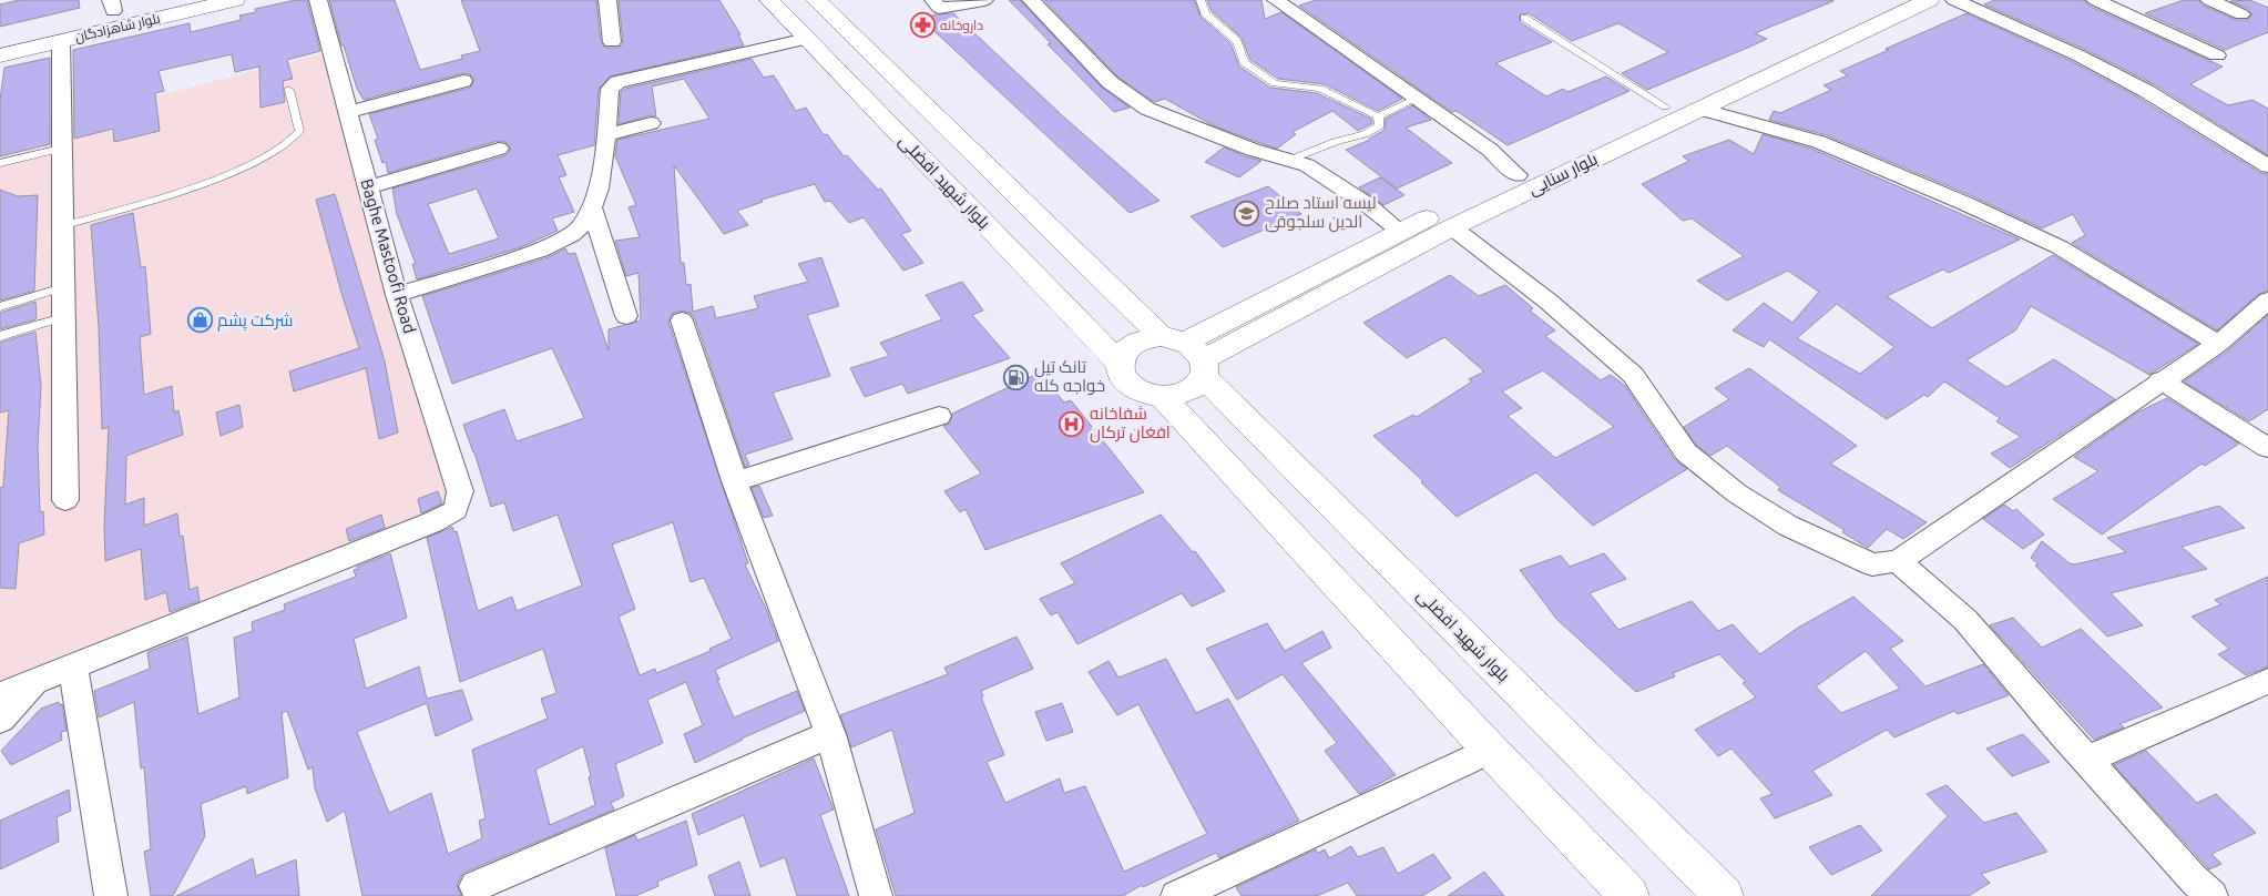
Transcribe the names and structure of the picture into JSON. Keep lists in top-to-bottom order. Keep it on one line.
{"streets":{"main road":["بلوار شاهزادگان","بلوار سنایی","بلوار شهید افضلی"],"street":["Baghe Mastoofi Road"]},"crossings":[["بلوار سنایی","بلوار شهید افضلی"]],"places":{"pharmacy":["داروخانه"],"school or university":["لیسه استاد صلاح الدین سلجوقی"],"shop":["شرکت پشم"],"fuel station":["تانک تیل خواجه کله"],"hospital":["شفاخانه افغان ترکان"]}}
